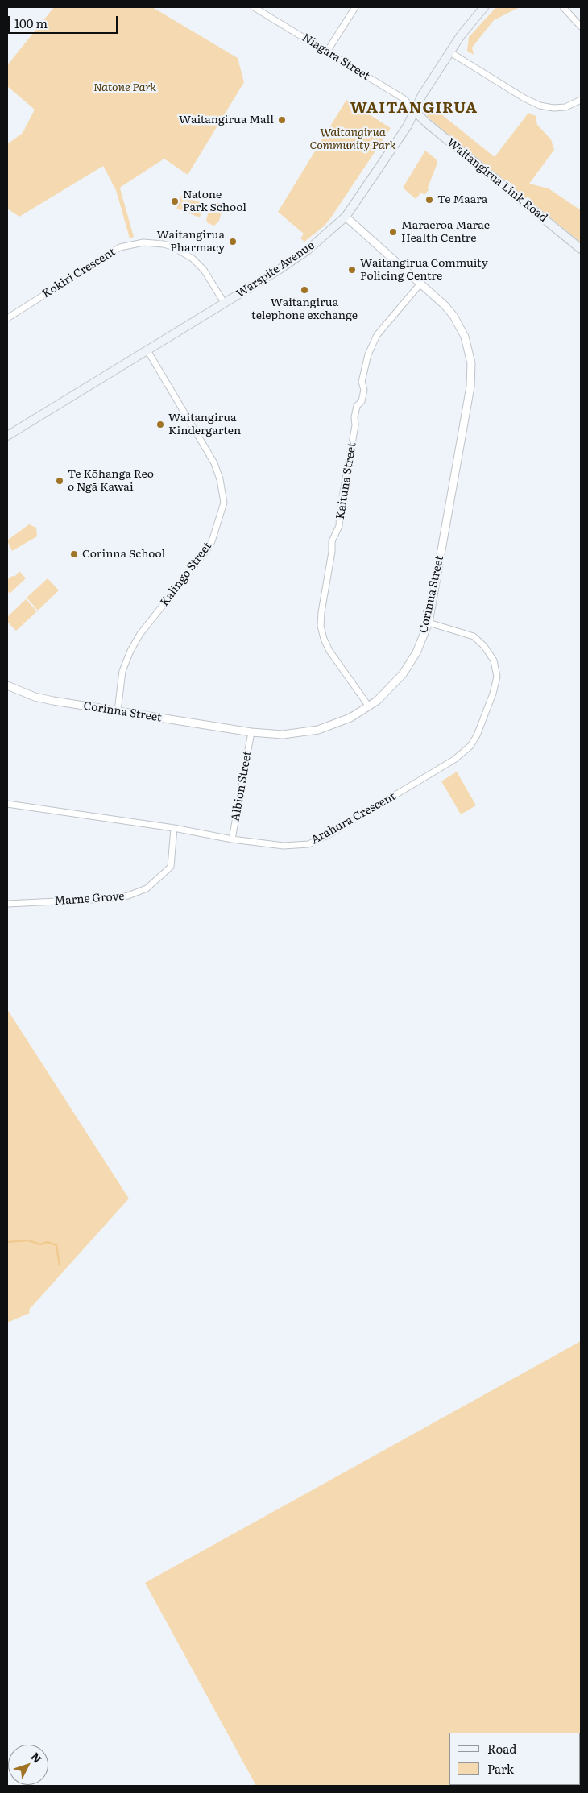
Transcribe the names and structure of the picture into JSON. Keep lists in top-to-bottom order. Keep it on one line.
{"streets":{"main road":["Waitangirua Link Road","Warspite Avenue"],"street":["Niagara Street","Kokiri Crescent","Kaituna Street","Kalingo Street","Corinna Street","Albion Street","Arahura Crescent","Marne Grove"]},"crossings":[["Niagara Street","Waitangirua Link Road"],["Niagara Street","Warspite Avenue"],["Waitangirua Link Road","Warspite Avenue"],["Warspite Avenue","Kokiri Crescent"],["Warspite Avenue","Kalingo Street"],["Warspite Avenue","Corinna Street"],["Kaituna Street","Corinna Street"],["Kalingo Street","Corinna Street"],["Corinna Street","Albion Street"],["Corinna Street","Arahura Crescent"],["Albion Street","Arahura Crescent"],["Arahura Crescent","Marne Grove"]],"districts":["WAITANGIRUA"],"parks":["Natone Park","Waitangirua Community Park"],"places":["Waitangirua Mall","Te Maara","Natone Park School","Maraeroa Marae Health Centre","Waitangirua Pharmacy","Waitangirua Commuity Policing Centre","Waitangirua telephone exchange","Waitangirua Kindergarten","Te Kōhanga Reo o Ngā Kawai","Corinna School"],"legend":["Road","Park"],"scale_bar":"100 m","north":"top right"}
